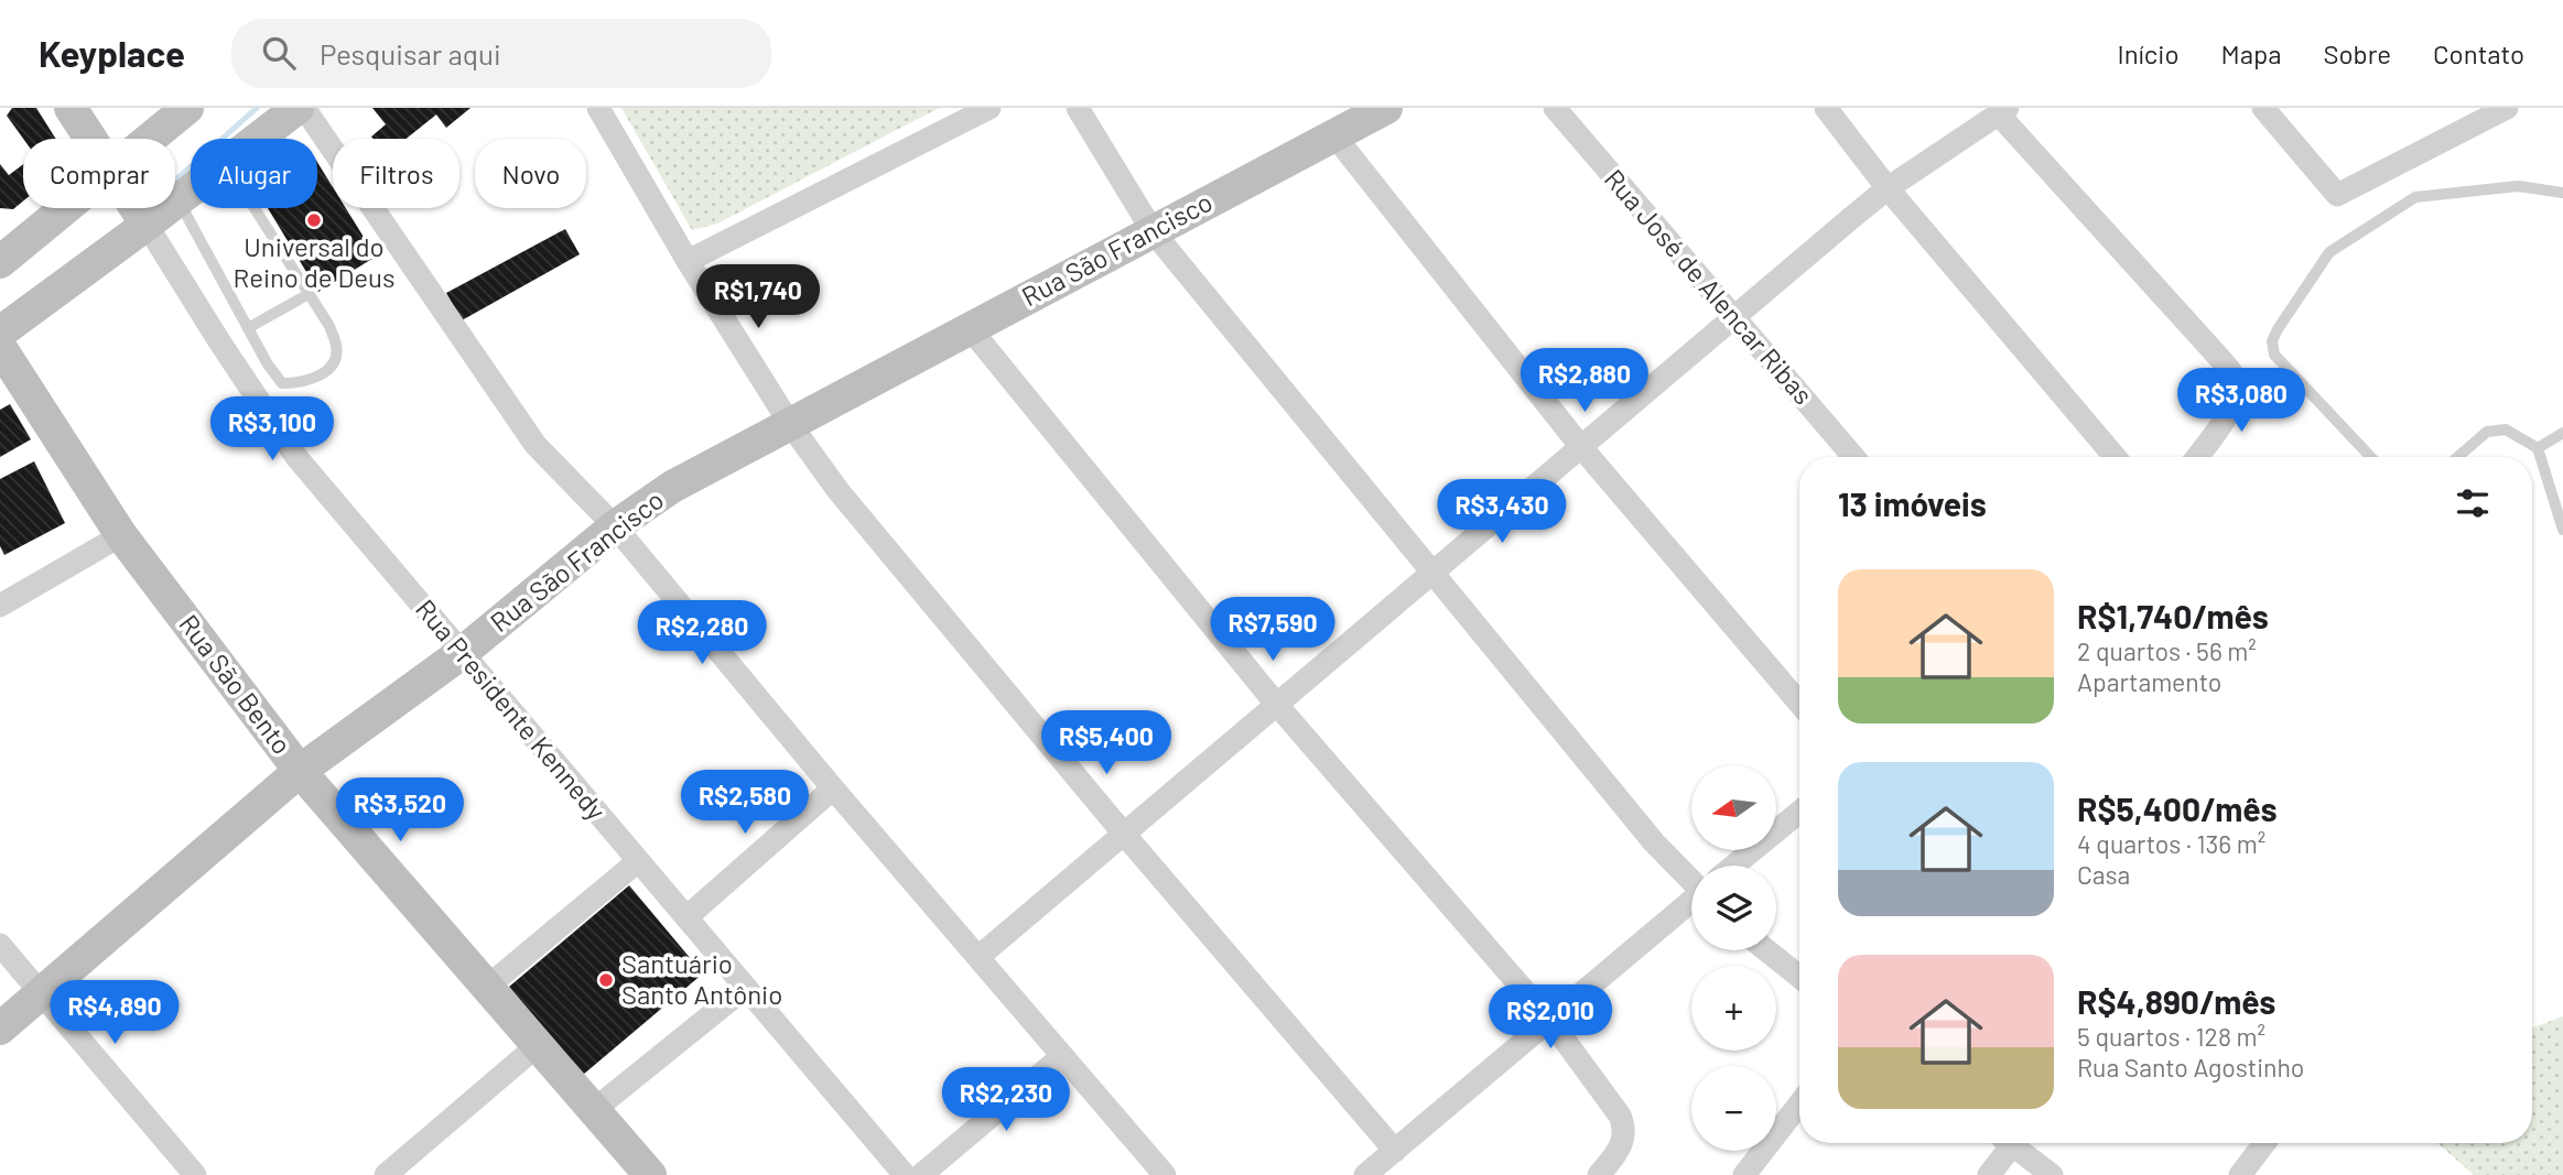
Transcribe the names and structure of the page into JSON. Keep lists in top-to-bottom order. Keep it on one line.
{"streets":{"street":["Rua São Francisco","Rua José de Alencar Ribas","Rua São Bento","Rua Presidente Kennedy"]},"crossings":[["Rua São Francisco","Rua São Bento"],["Rua São Francisco","Rua Presidente Kennedy"]],"places":["Universal do Reino de Deus","Santuário Santo Antônio"],"north":"left","page":{"header":"Keyplace","search":"Pesquisar aqui","nav":["Início","Mapa","Sobre","Contato"],"chip":["Comprar","Alugar","Filtros","Novo"],"price":["R$1,740","R$2,880","R$3,080","R$3,100","R$3,430","R$7,590","R$2,280","R$5,400","R$2,580","R$3,520","R$4,890","R$2,010","R$2,230"],"heading":"13 imóveis","list":[{"name":"R$1,740/mês","note":"2 quartos · 56 m² · Apartamento"},{"name":"R$5,400/mês","note":"4 quartos · 136 m² · Casa"},{"name":"R$4,890/mês","note":"5 quartos · 128 m² · Rua Santo Agostinho"}],"map_buttons":["+","−"]}}
